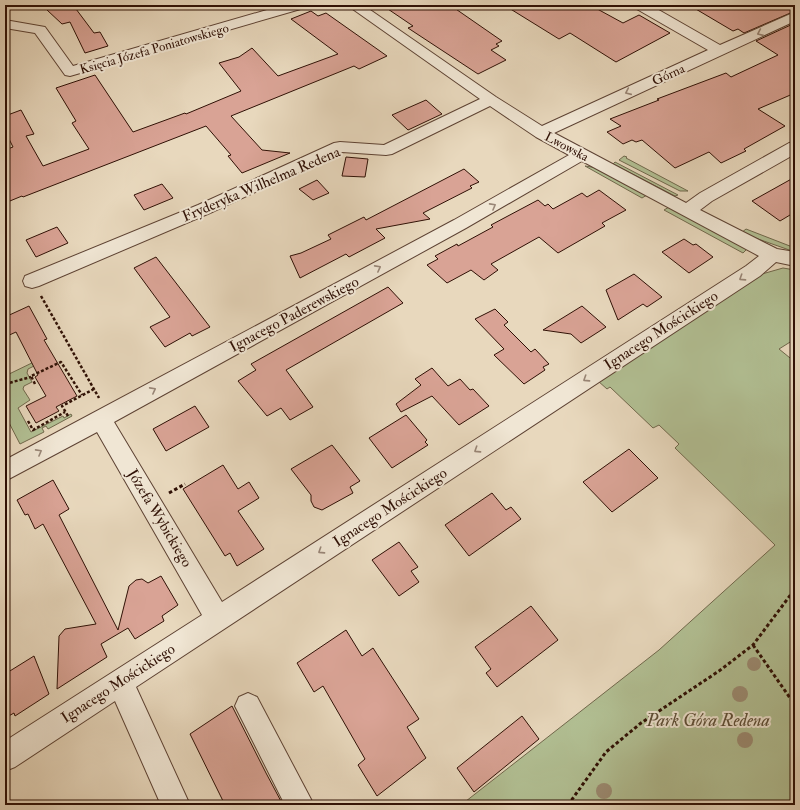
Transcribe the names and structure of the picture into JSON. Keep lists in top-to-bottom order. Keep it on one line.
{"streets":{"street":["Księcia Józefa Poniatowskiego","Górna","Lwowska","Fryderyka Wilhelma Redena","Ignacego Paderewskiego","Ignacego Mościckiego","Józefa Wybickiego"]},"crossings":[["Górna","Lwowska"],["Lwowska","Fryderyka Wilhelma Redena"],["Lwowska","Ignacego Paderewskiego"],["Lwowska","Ignacego Mościckiego"],["Ignacego Paderewskiego","Józefa Wybickiego"],["Ignacego Mościckiego","Józefa Wybickiego"]],"one_way":["Ignacego Paderewskiego","Ignacego Mościckiego"],"parks":["Park Góra Redena"]}
